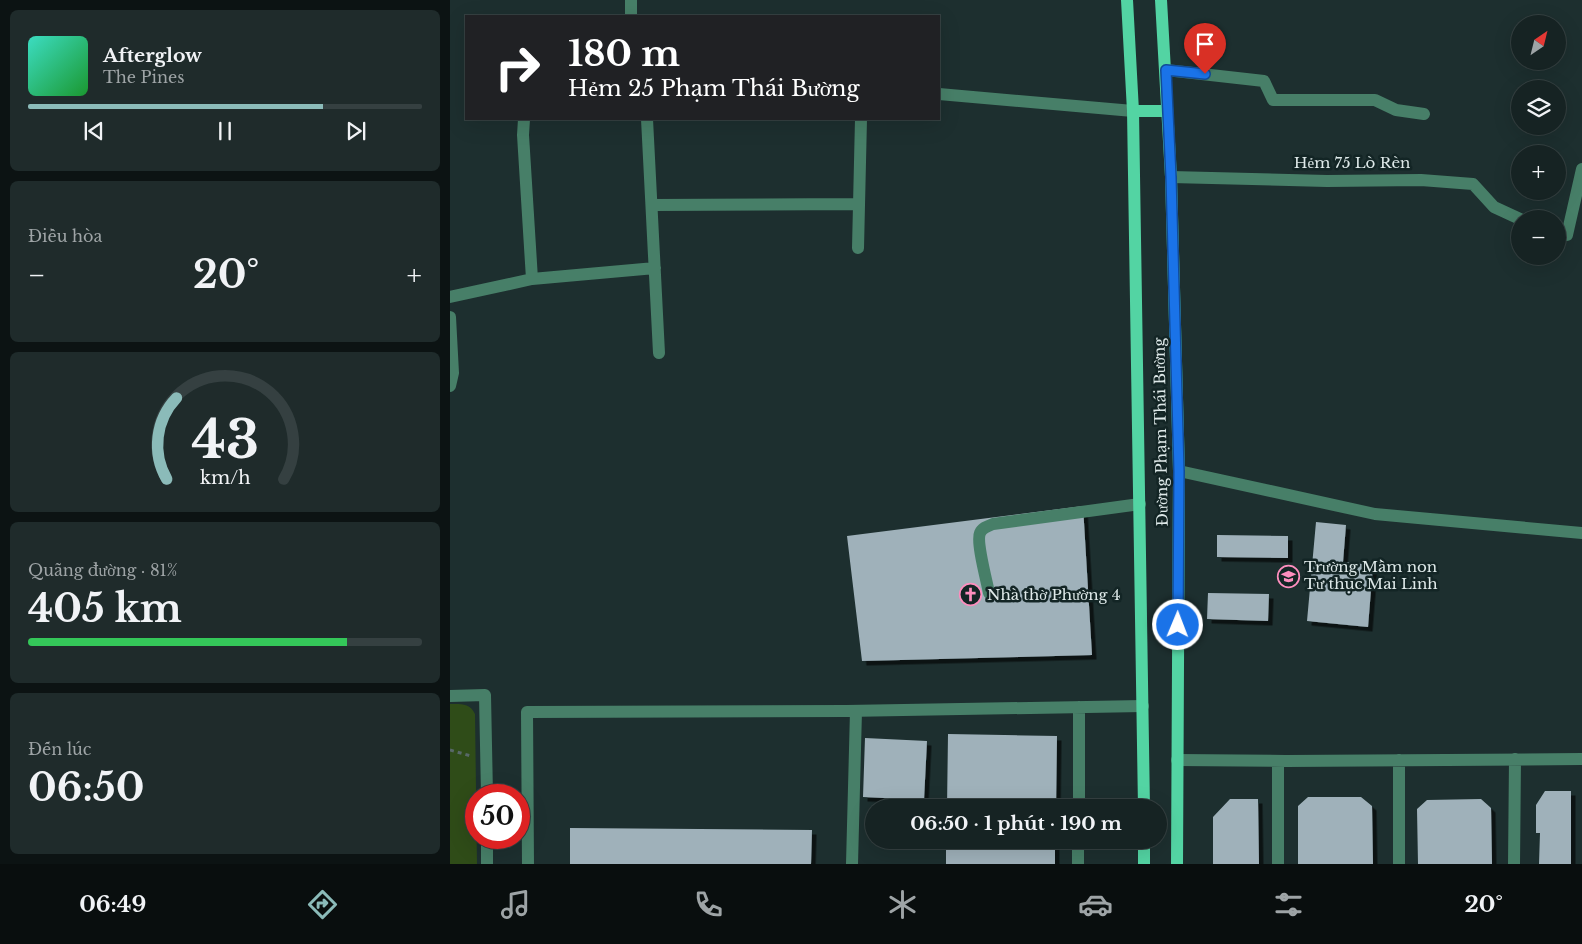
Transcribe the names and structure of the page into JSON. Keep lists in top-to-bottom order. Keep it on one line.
{"streets":{"main road":["Đường Phạm Thái Bường"],"street":["Hẻm 75 Lò Rèn"]},"crossings":[["Hẻm 75 Lò Rèn","Đường Phạm Thái Bường"]],"places":{"school or university":["Trường Mầm non Tư thục Mai Linh"],"church":["Nhà thờ Phường 4"]},"north":"top right","page":{"map_buttons":["+","−"],"turn":["180 m","Hẻm 25 Phạm Thái Bường"],"song":["Afterglow","The Pines"],"tile":["Điều hòa",["Quãng đường · 81%","405 km"],["Đến lúc","06:50"]],"heat":["−","20°","+"],"limit":"50","trip":"06:50 · 1 phút · 190 m","tabs":["06:49","20°"],"gauge":["43","km/h"]}}
